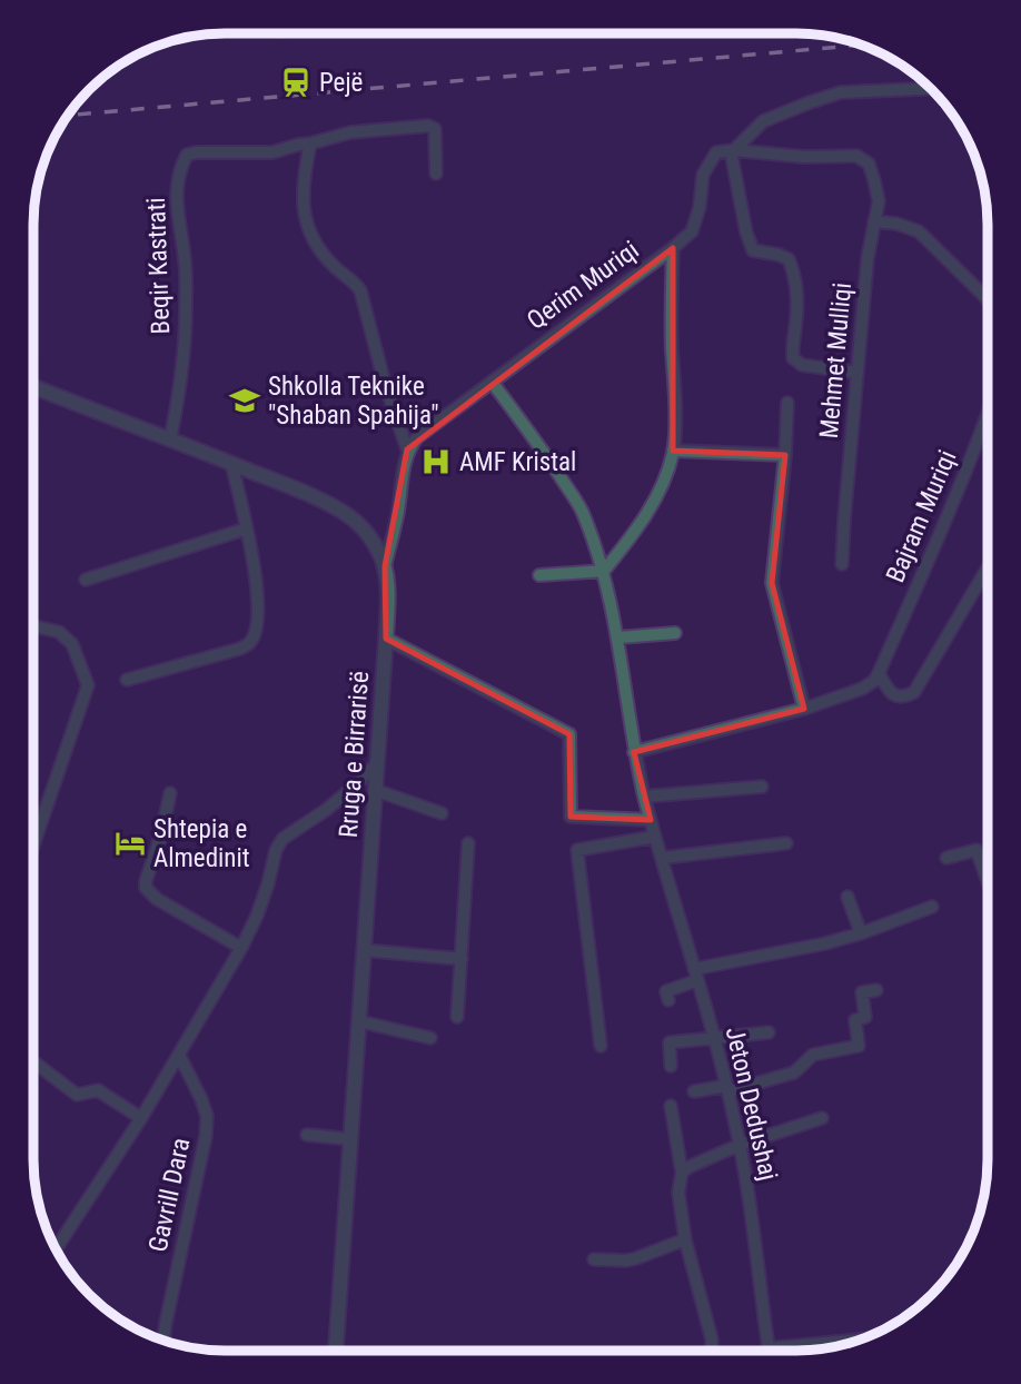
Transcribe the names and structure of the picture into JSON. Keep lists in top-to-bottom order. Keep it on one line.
{"streets":{"street":["Beqir Kastrati","Qerim Muriqi","Mehmet Mulliqi","Bajram Muriqi","Rruga e Birrarisë","Jeton Dedushaj","Gavrill Dara"]},"crossings":[["Beqir Kastrati","Rruga e Birrarisë"],["Qerim Muriqi","Mehmet Mulliqi"],["Qerim Muriqi","Jeton Dedushaj"],["Rruga e Birrarisë","Gavrill Dara"]],"places":{"station":["Pejë"],"school or university":["Shkolla Teknike \"Shaban Spahija\""],"hospital":["AMF Kristal"],"hotel":["Shtepia e Almedinit"]}}
